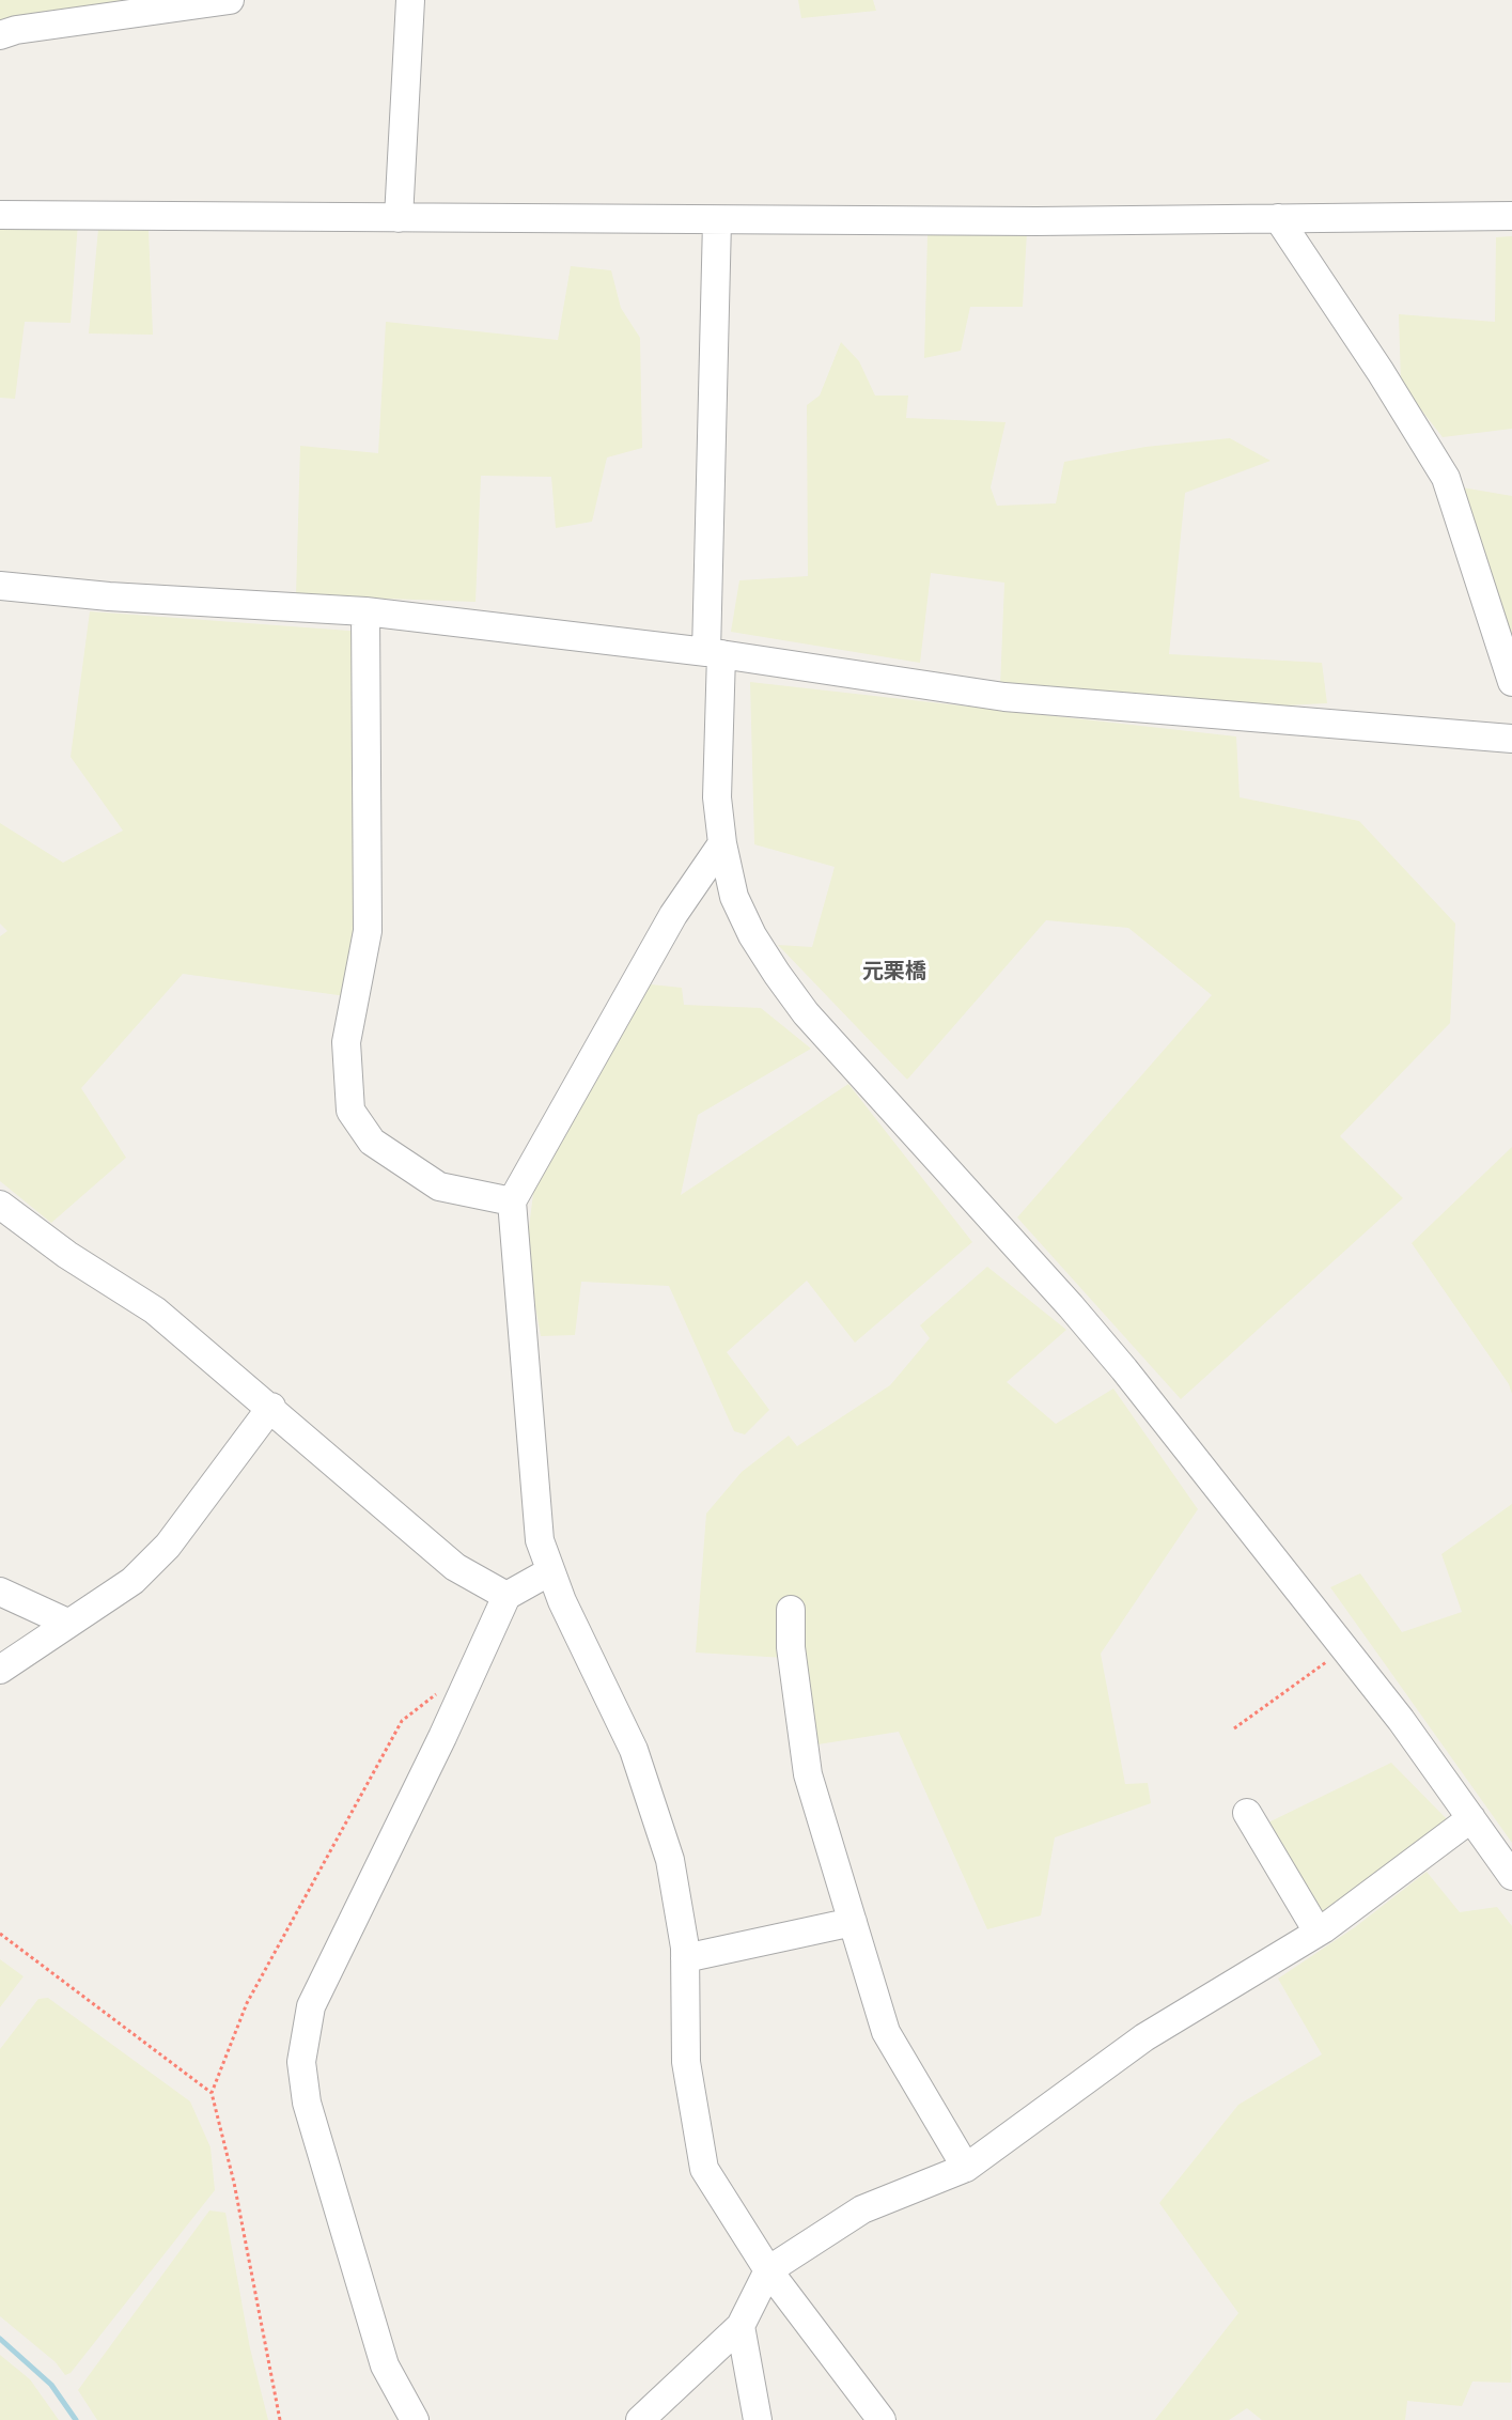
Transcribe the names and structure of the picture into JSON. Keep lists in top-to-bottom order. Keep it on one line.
{"districts":["元栗橋"]}
